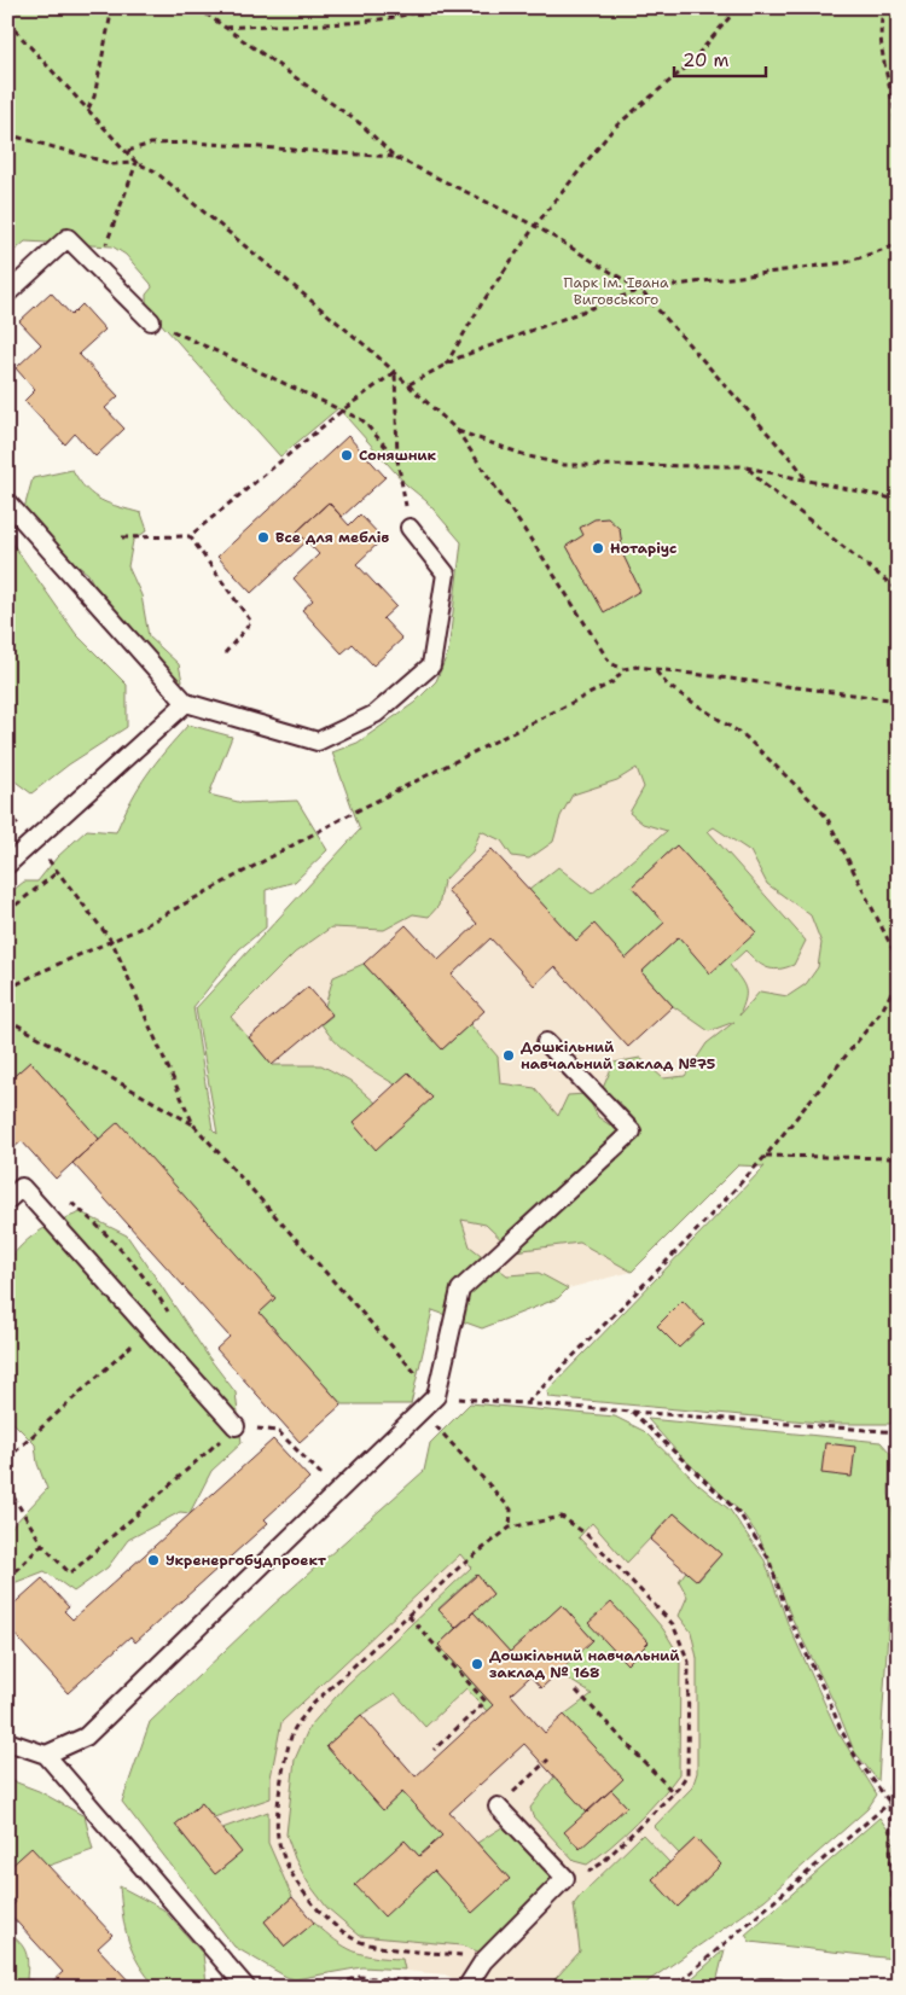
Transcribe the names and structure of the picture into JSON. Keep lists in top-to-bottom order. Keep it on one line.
{"parks":["Парк ім. Івана Виговського"],"places":["Соняшник","Все для меблів","Нотаріус","Дошкільний навчальний заклад №75","Укренергобудпроект","Дошкільний навчальний заклад № 168"],"scale_bar":"20 m"}
